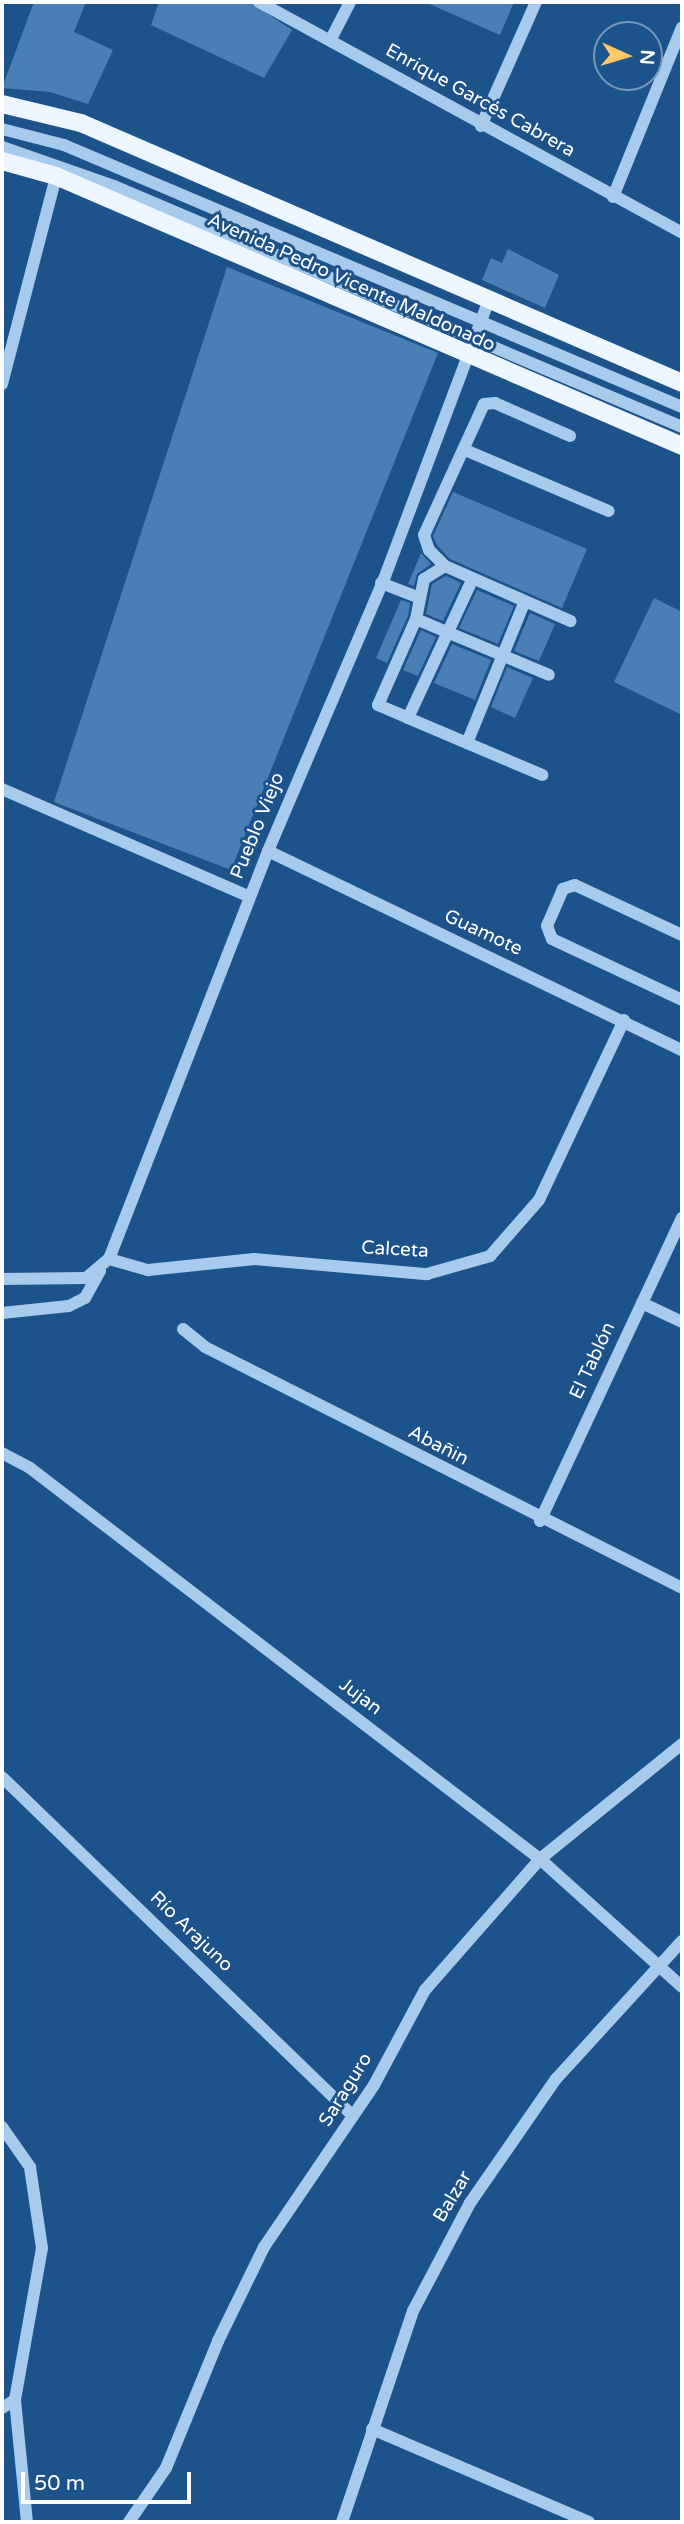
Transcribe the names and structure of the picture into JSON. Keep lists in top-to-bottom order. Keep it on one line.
{"streets":{"main road":["Avenida Pedro Vicente Maldonado"],"street":["Enrique Garcés Cabrera","Pueblo Viejo","Guamote","Calceta","El Tablón","Abañin","Jujan","Río Arajuno","Saraguro","Balzar"]},"crossings":[["Avenida Pedro Vicente Maldonado","Pueblo Viejo"],["Pueblo Viejo","Guamote"],["Pueblo Viejo","Calceta"],["Guamote","Calceta"],["El Tablón","Abañin"],["Jujan","Saraguro"],["Jujan","Balzar"],["Río Arajuno","Saraguro"]],"scale_bar":"50 m","north":"right"}
